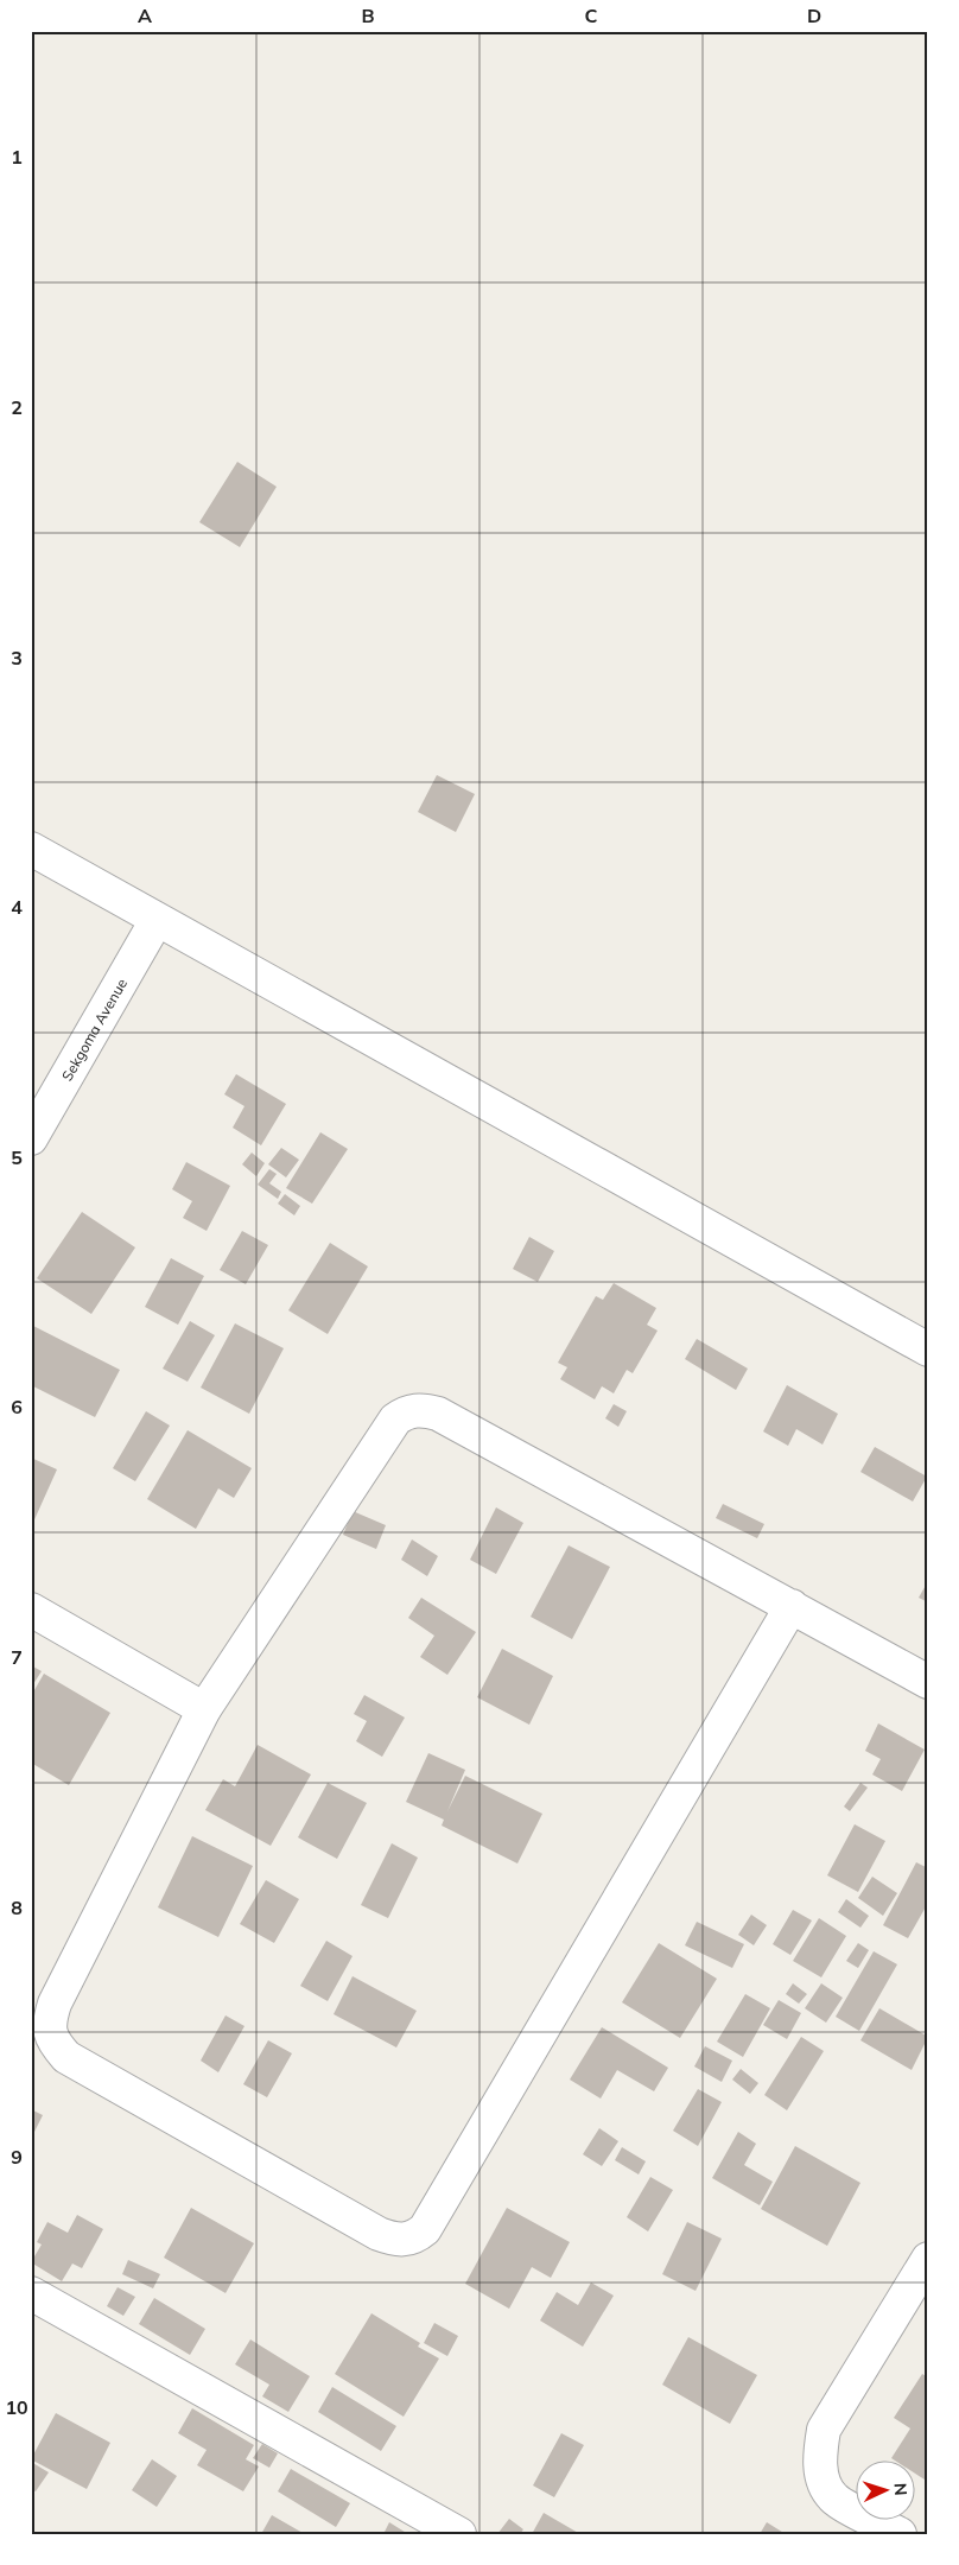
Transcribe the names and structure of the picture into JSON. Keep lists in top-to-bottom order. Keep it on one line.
{"streets":{"street":["Sekgoma Avenue"]},"north":"right","grid":{"columns":["A","B","C","D"],"rows":["1","2","3","4","5","6","7","8","9","10"]}}
